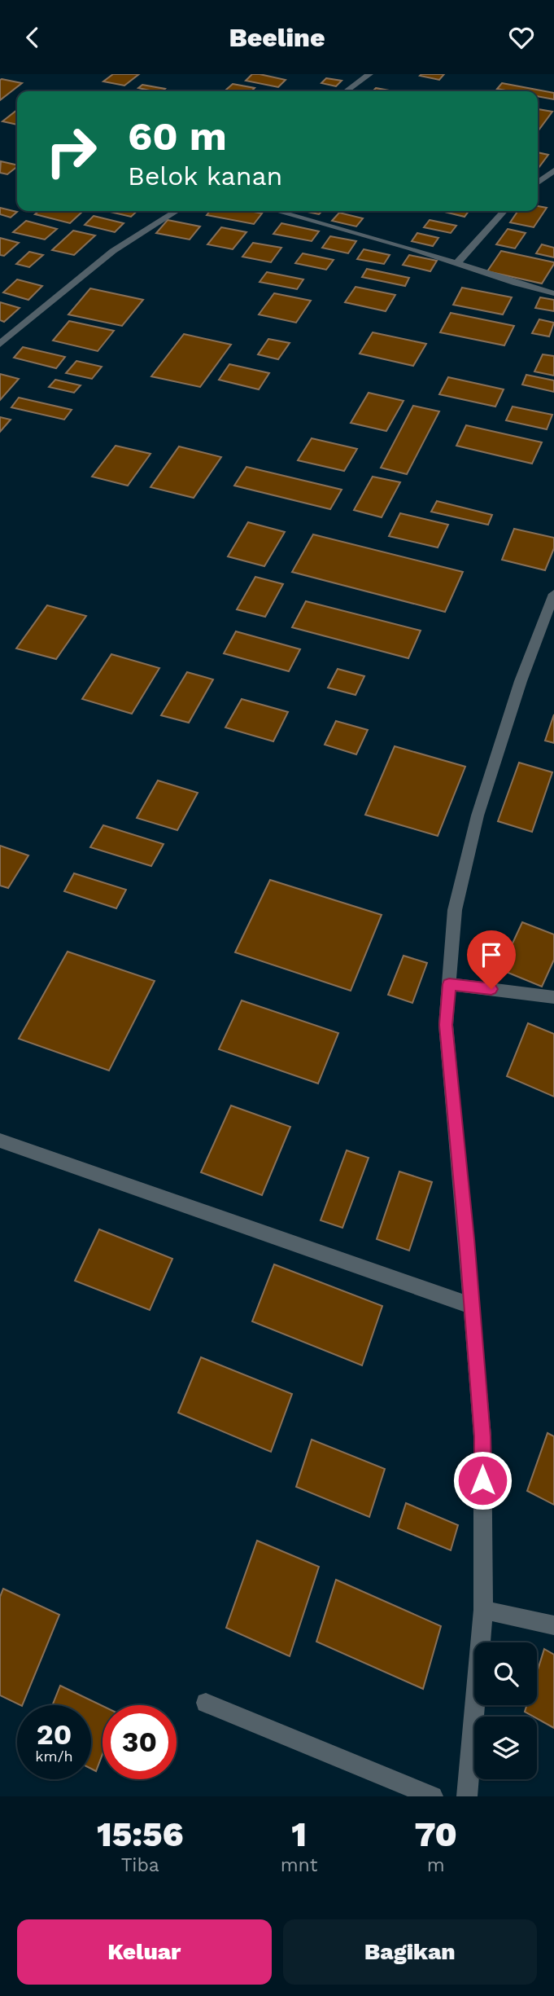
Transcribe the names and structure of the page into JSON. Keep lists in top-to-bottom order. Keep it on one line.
{"page":{"header":"Beeline","turn":["60 m","Belok kanan"],"speed":"20 km/h","limit":"30","eta":["15:56","Tiba","1","mnt","70","m"],"buttons":["Keluar","Bagikan"]}}
